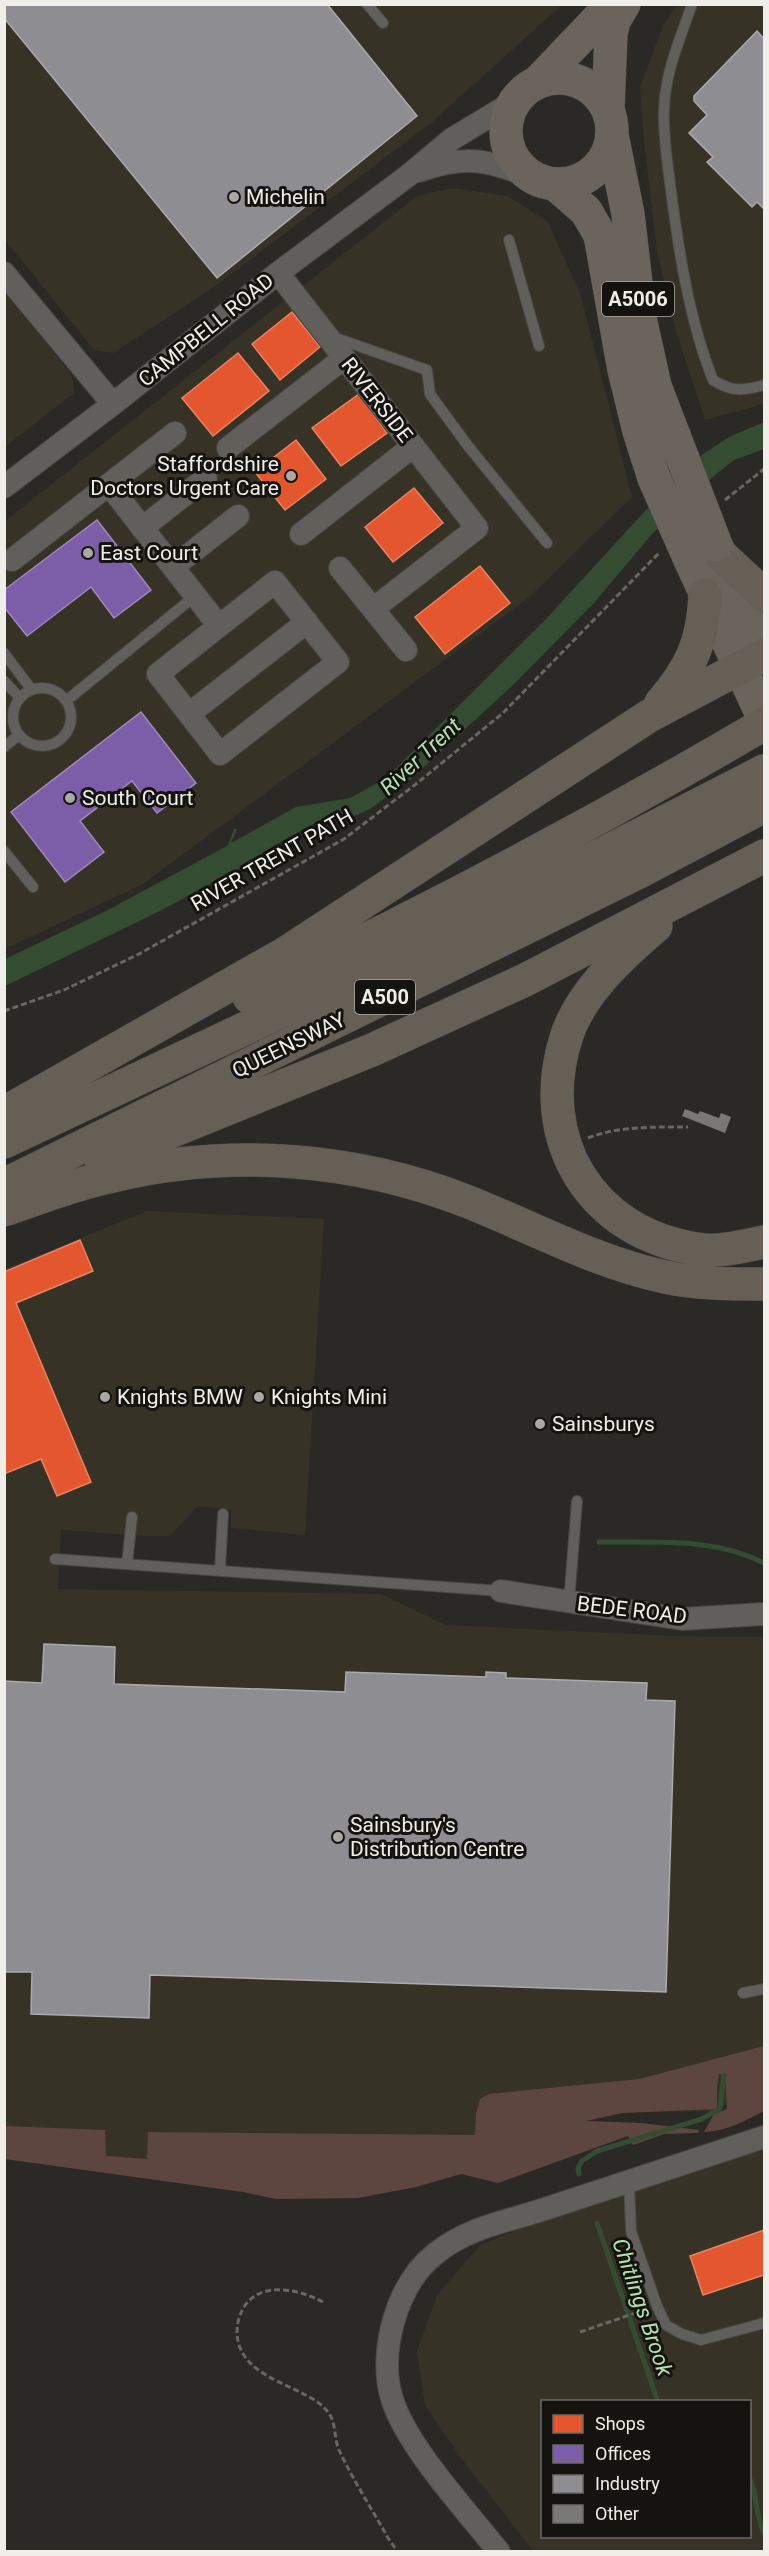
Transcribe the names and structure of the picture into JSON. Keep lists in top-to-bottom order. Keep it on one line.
{"streets":{"highway":["A500","QUEENSWAY"],"main road":["A5006","CAMPBELL ROAD"],"street":["RIVERSIDE","BEDE ROAD"],"path":["RIVER TRENT PATH"]},"crossings":[["A5006","CAMPBELL ROAD"],["A5006","RIVER TRENT PATH"],["CAMPBELL ROAD","RIVERSIDE"]],"water":["River Trent","Chitlings Brook"],"places":["Michelin","Staffordshire Doctors Urgent Care","East Court","South Court","Knights BMW","Knights Mini","Sainsburys","Sainsbury's Distribution Centre"],"legend":["Shops","Offices","Industry","Other"]}
